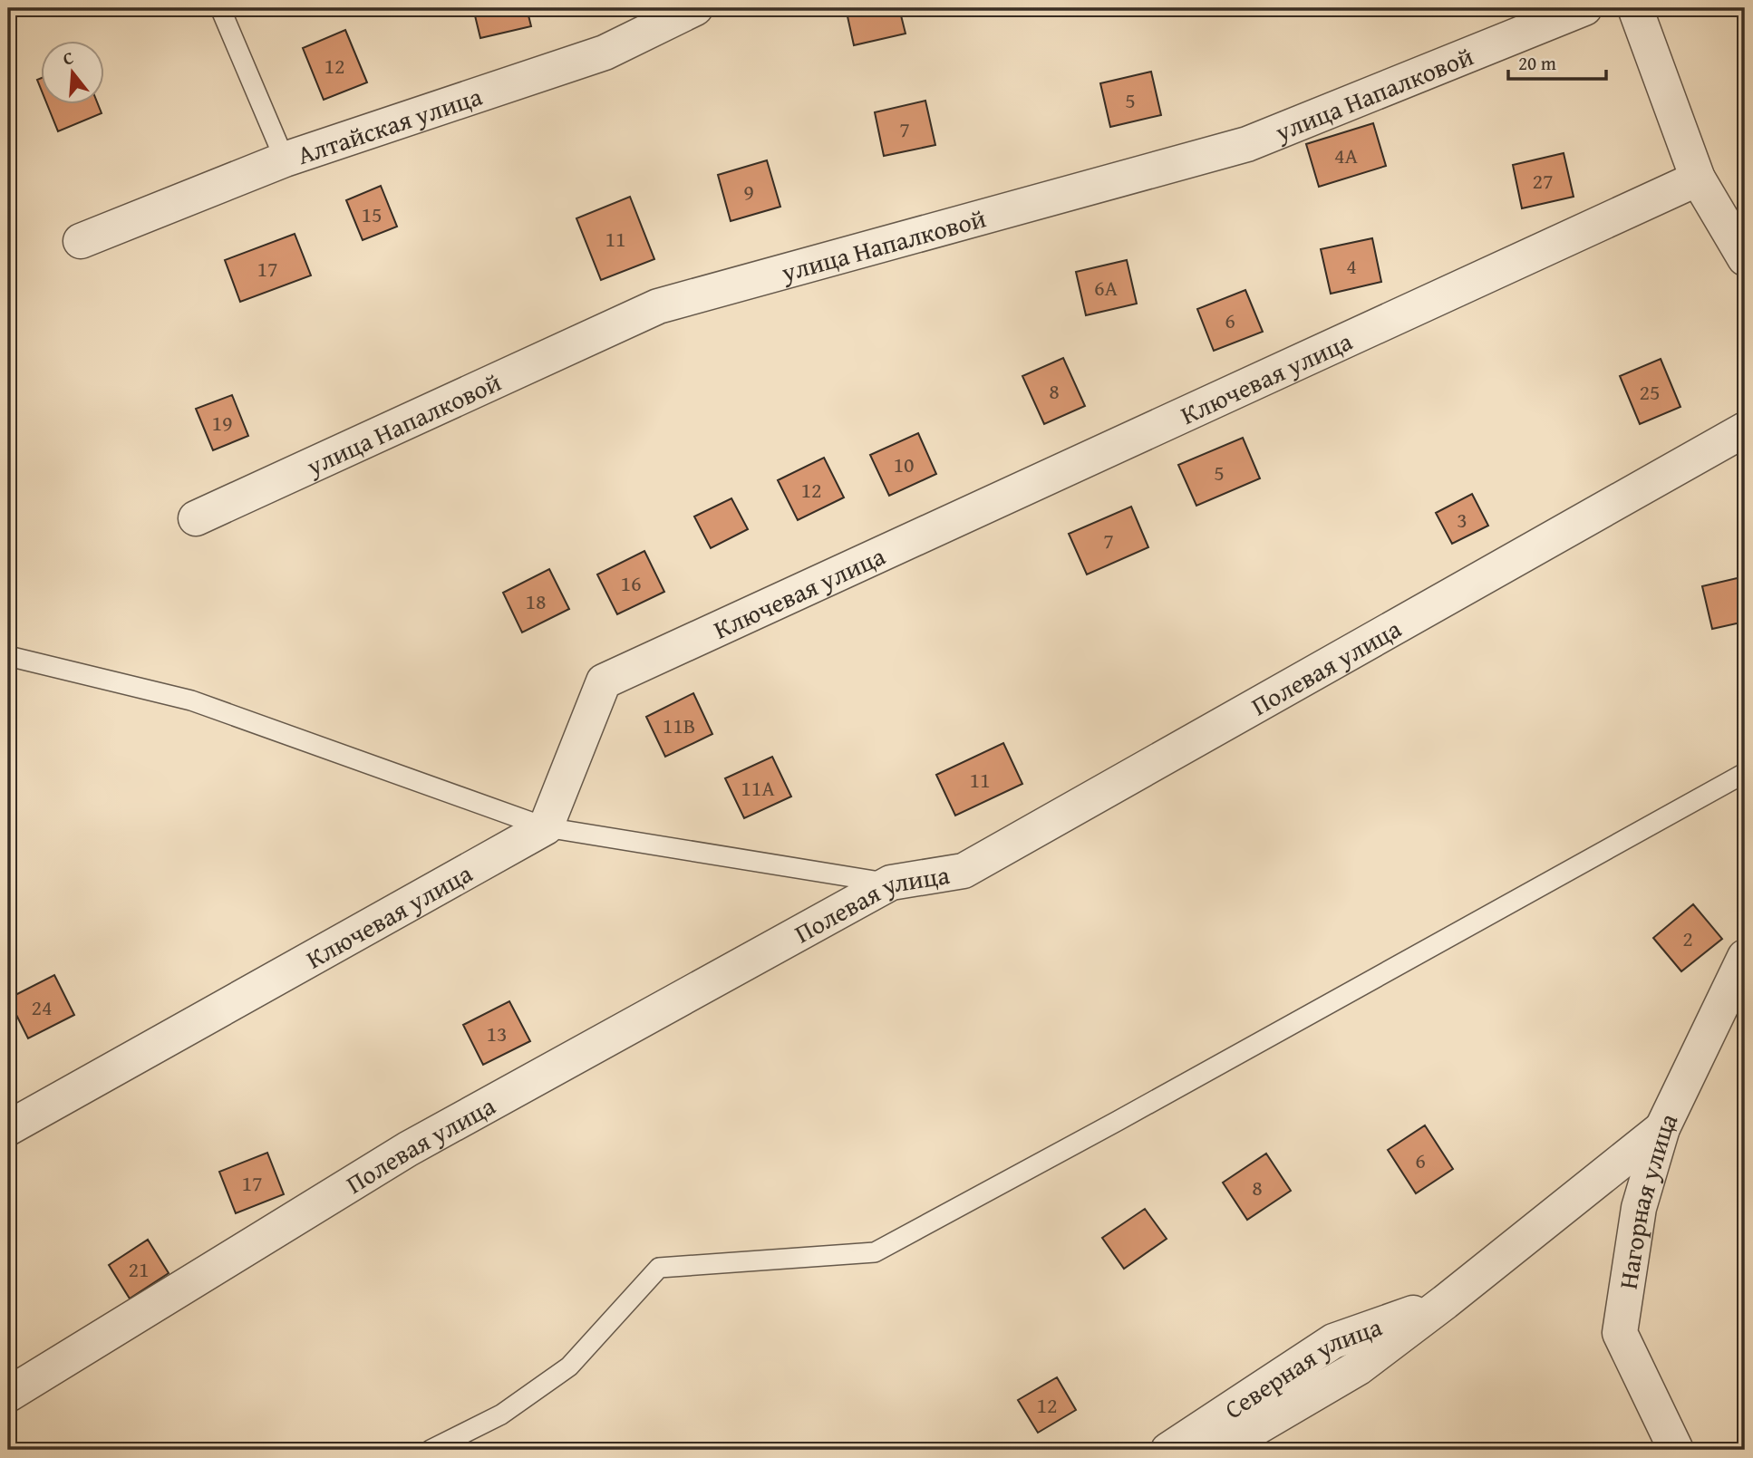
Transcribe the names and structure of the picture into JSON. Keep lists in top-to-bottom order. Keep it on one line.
{"streets":{"street":["улица Напалковой","Алтайская улица","Ключевая улица","Полевая улица","Нагорная улица","Северная улица"]},"house_numbers":["12","5","7","4А","27","9","15","11","4","17","6А","6","8","25","19","10","5","12","3","7","16","18","11В","11","11А","2","24","13","6","17","8","21","12"],"scale_bar":"20 m","north":"top"}
